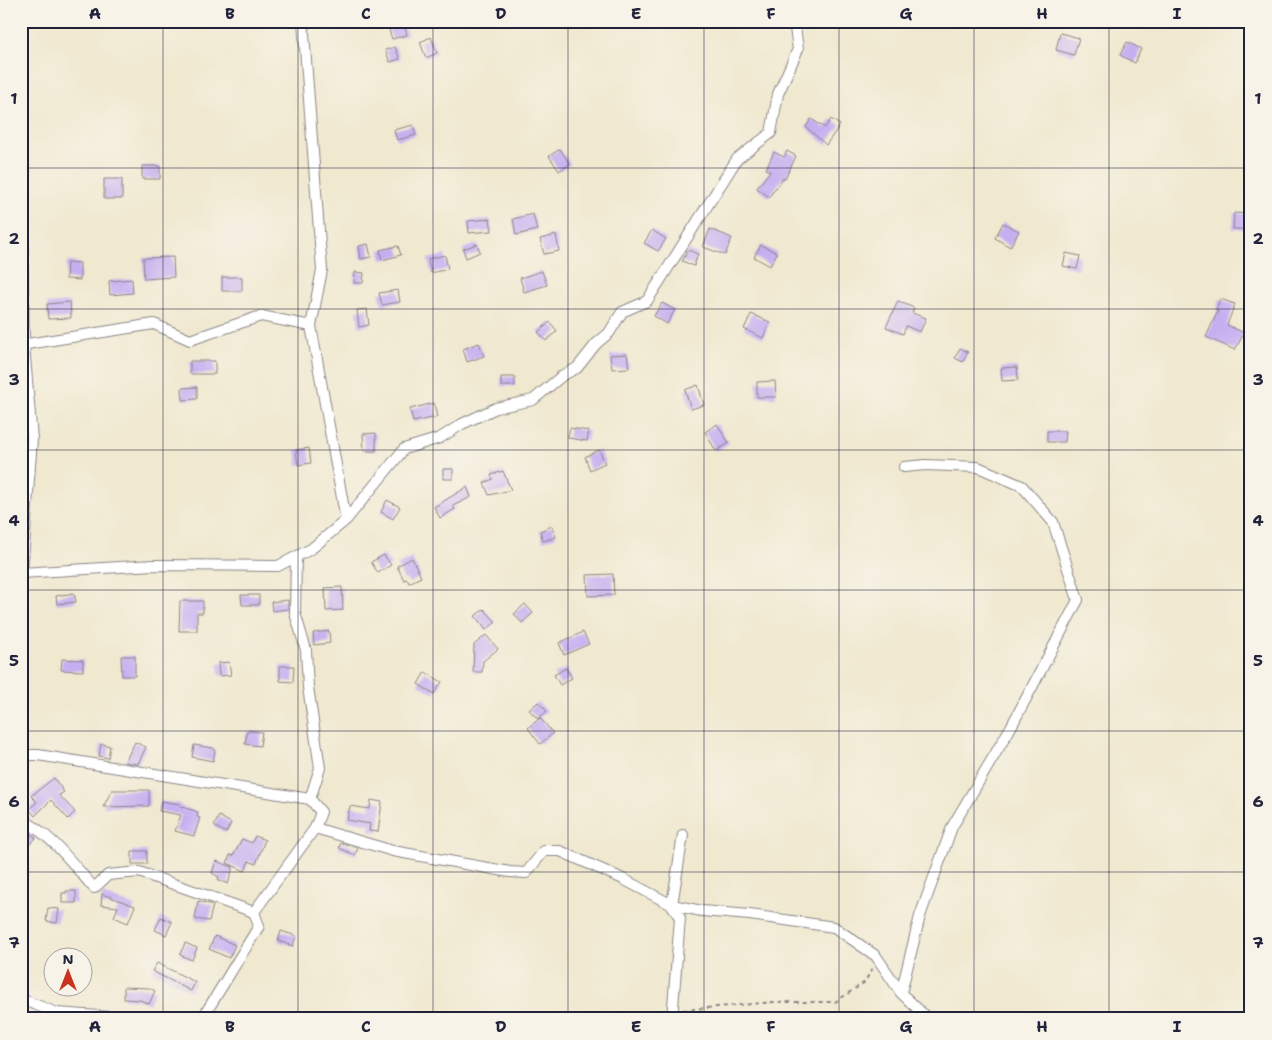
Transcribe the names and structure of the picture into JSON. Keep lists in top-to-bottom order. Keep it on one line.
{"north":"top","grid":{"columns":["A","B","C","D","E","F","G","H","I"],"rows":["1","2","3","4","5","6","7"]}}
